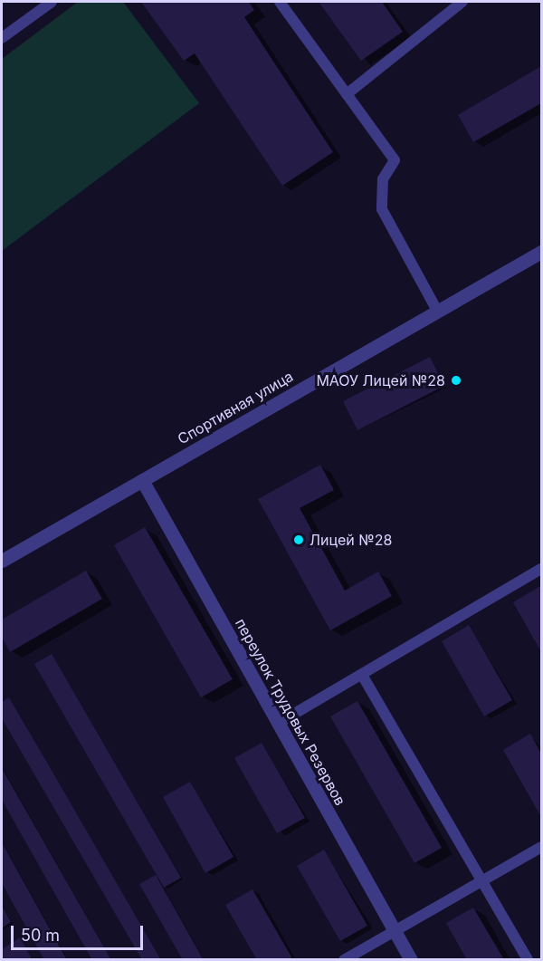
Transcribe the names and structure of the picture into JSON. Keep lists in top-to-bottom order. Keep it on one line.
{"streets":{"street":["Спортивная улица","переулок Трудовых Резервов"]},"crossings":[["Спортивная улица","переулок Трудовых Резервов"]],"places":["МАОУ Лицей №28","Лицей №28"],"scale_bar":"50 m"}
